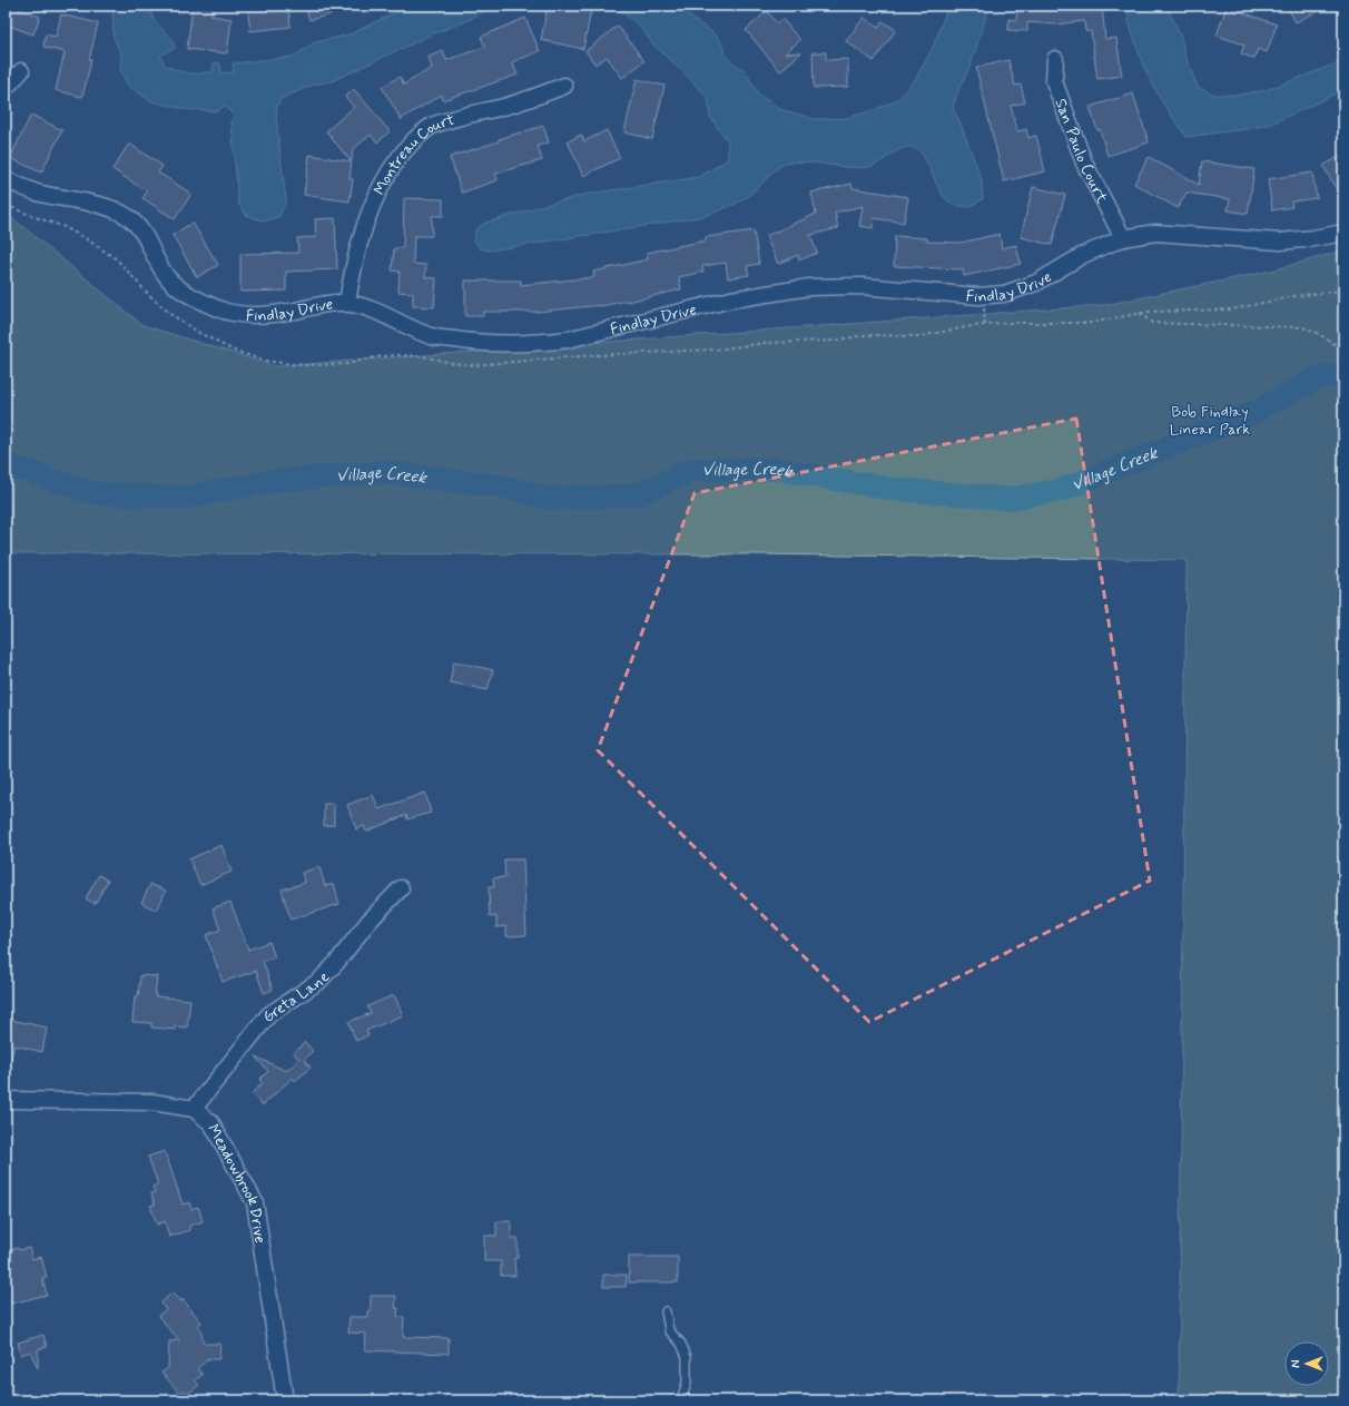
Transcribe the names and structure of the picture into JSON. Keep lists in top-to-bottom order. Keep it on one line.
{"streets":{"street":["San Paulo Court","Montreau Court","Findlay Drive","Greta Lane","Meadowbrook Drive"]},"crossings":[["San Paulo Court","Findlay Drive"],["Montreau Court","Findlay Drive"],["Greta Lane","Meadowbrook Drive"]],"water":["Village Creek"],"parks":["Bob Findlay Linear Park"],"north":"left"}
